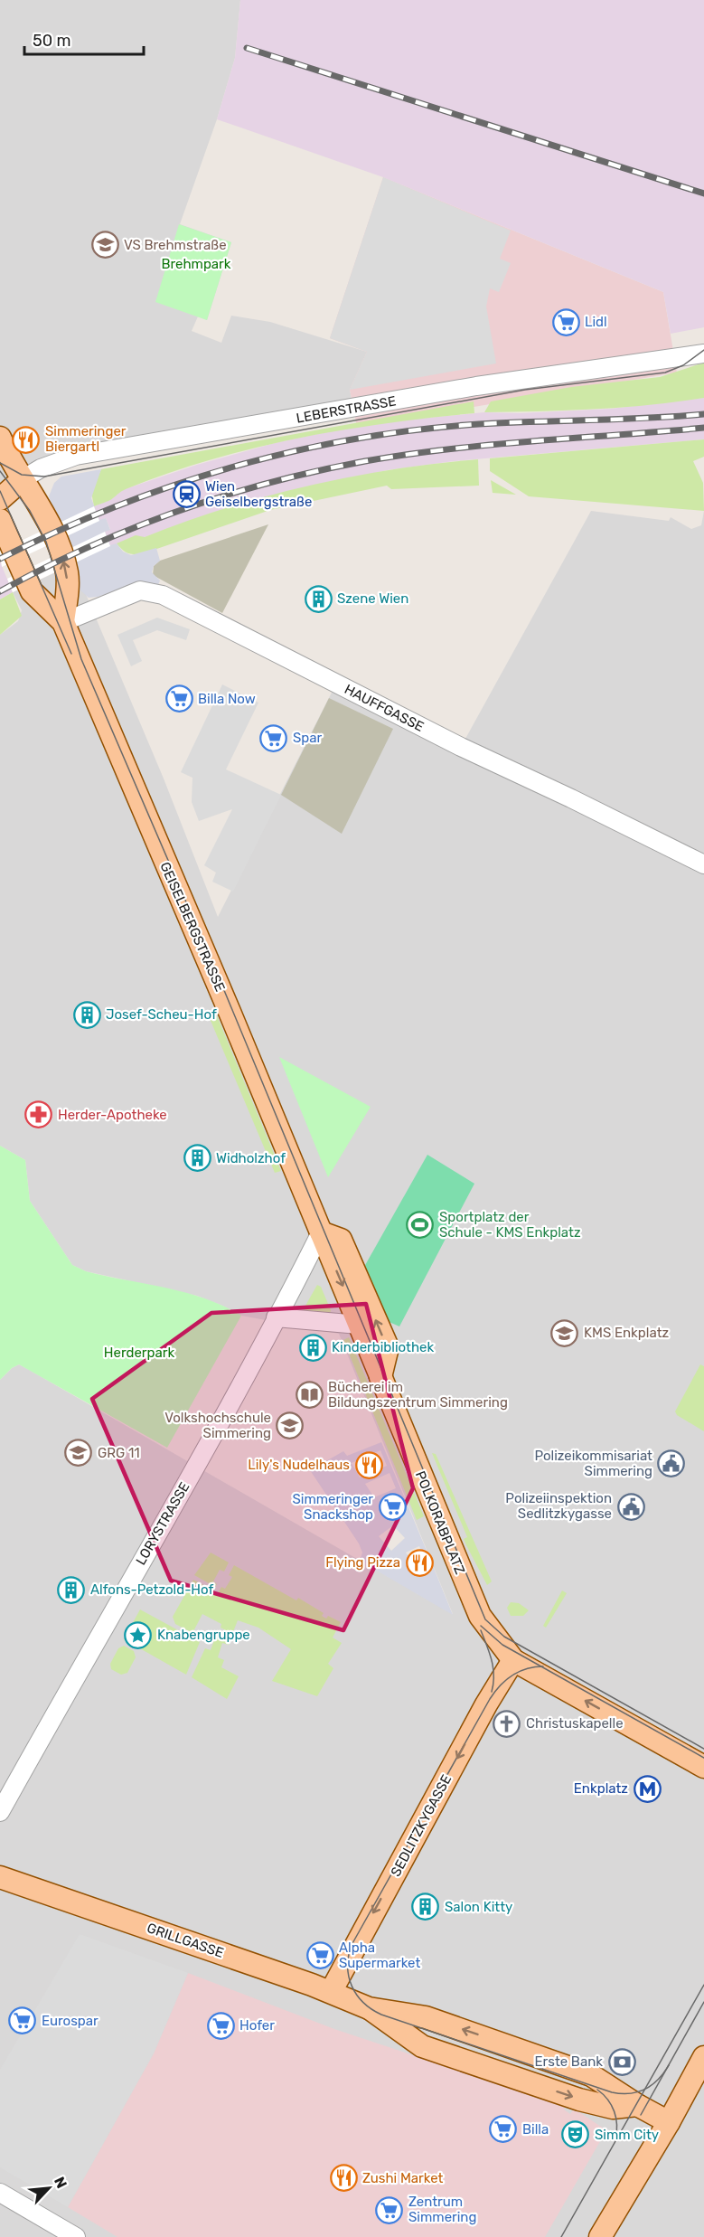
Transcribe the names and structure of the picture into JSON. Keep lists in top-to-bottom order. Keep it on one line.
{"streets":{"main road":["LEBERSTRASSE","GEISELBERGSTRASSE","POLKORABPLATZ","SEDLITZKYGASSE","GRILLGASSE"],"street":["HAUFFGASSE","LORYSTRASSE"]},"crossings":[["LEBERSTRASSE","GEISELBERGSTRASSE"],["HAUFFGASSE","GEISELBERGSTRASSE"],["GEISELBERGSTRASSE","POLKORABPLATZ"],["GEISELBERGSTRASSE","LORYSTRASSE"],["POLKORABPLATZ","SEDLITZKYGASSE"],["SEDLITZKYGASSE","GRILLGASSE"]],"one_way":["SEDLITZKYGASSE"],"parks":["Brehmpark","Herderpark"],"places":{"school or university":["VS Brehmstraße","KMS Enkplatz","Volkshochschule Simmering","GRG 11"],"supermarket":["Lidl","Billa Now","Spar","Simmeringer Snackshop","Alpha Supermarket","Eurospar","Hofer","Billa","Zentrum Simmering"],"restaurant":["Simmeringer Biergartl","Lily's Nudelhaus","Flying Pizza","Zushi Market"],"station":["Wien Geiselbergstraße"],"building":["Szene Wien","Josef-Scheu-Hof","Widholzhof","Kinderbibliothek","Alfons-Petzold-Hof","Salon Kitty"],"pharmacy":["Herder-Apotheke"],"sports":["Sportplatz der Schule - KMS Enkplatz"],"library":["Bücherei im Bildungszentrum Simmering"],"public building":["Polizeikommisariat Simmering","Polizeiinspektion Sedlitzkygasse"],"place":["Knabengruppe"],"church":["Christuskapelle"],"metro station":["Enkplatz"],"bank":["Erste Bank"],"theatre":["Simm City"]},"scale_bar":"50 m","north":"top right"}
